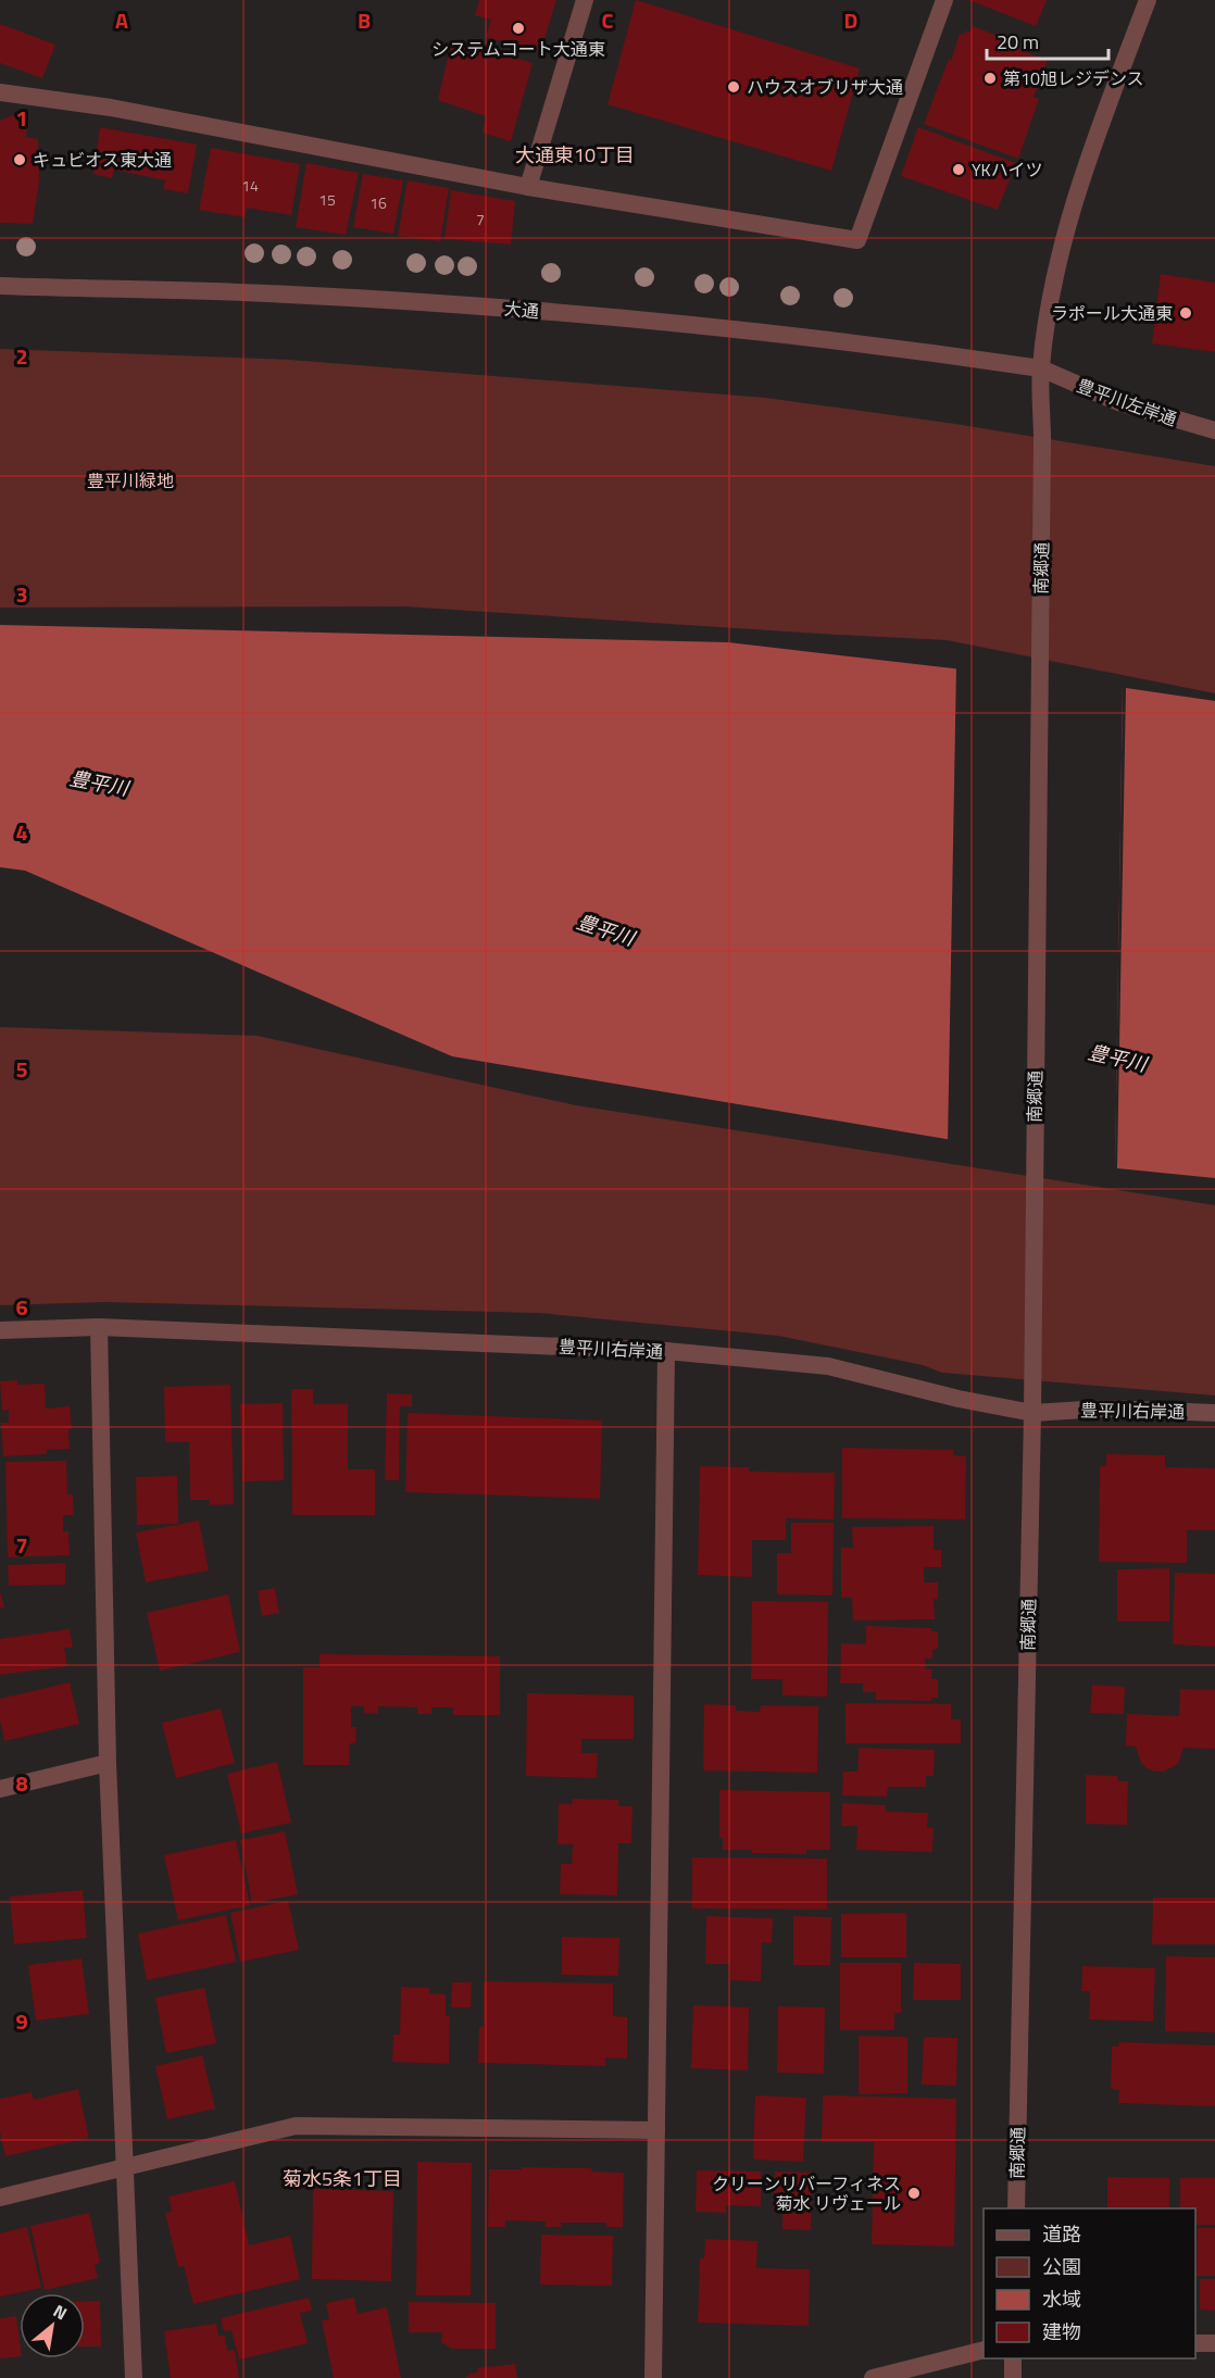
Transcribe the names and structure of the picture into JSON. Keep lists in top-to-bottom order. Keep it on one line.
{"streets":{"street":["大通","豊平川左岸通","南郷通","豊平川右岸通"]},"crossings":[["大通","豊平川左岸通"],["大通","南郷通"],["豊平川左岸通","南郷通"],["南郷通","豊平川右岸通"]],"districts":["大通東10丁目","菊水5条1丁目"],"water":["豊平川"],"parks":["豊平川緑地"],"places":["システムコート大通東","第10旭レジデンス","ハウスオブリザ大通","キュビオス東大通","YKハイツ","ラポール大通東","クリーンリバーフィネス 菊水 リヴェール"],"house_numbers":["14","15","16","7"],"legend":["道路","公園","水域","建物"],"scale_bar":"20 m","north":"top right","grid":{"columns":["A","B","C","D"],"rows":["1","2","3","4","5","6","7","8","9"]}}
